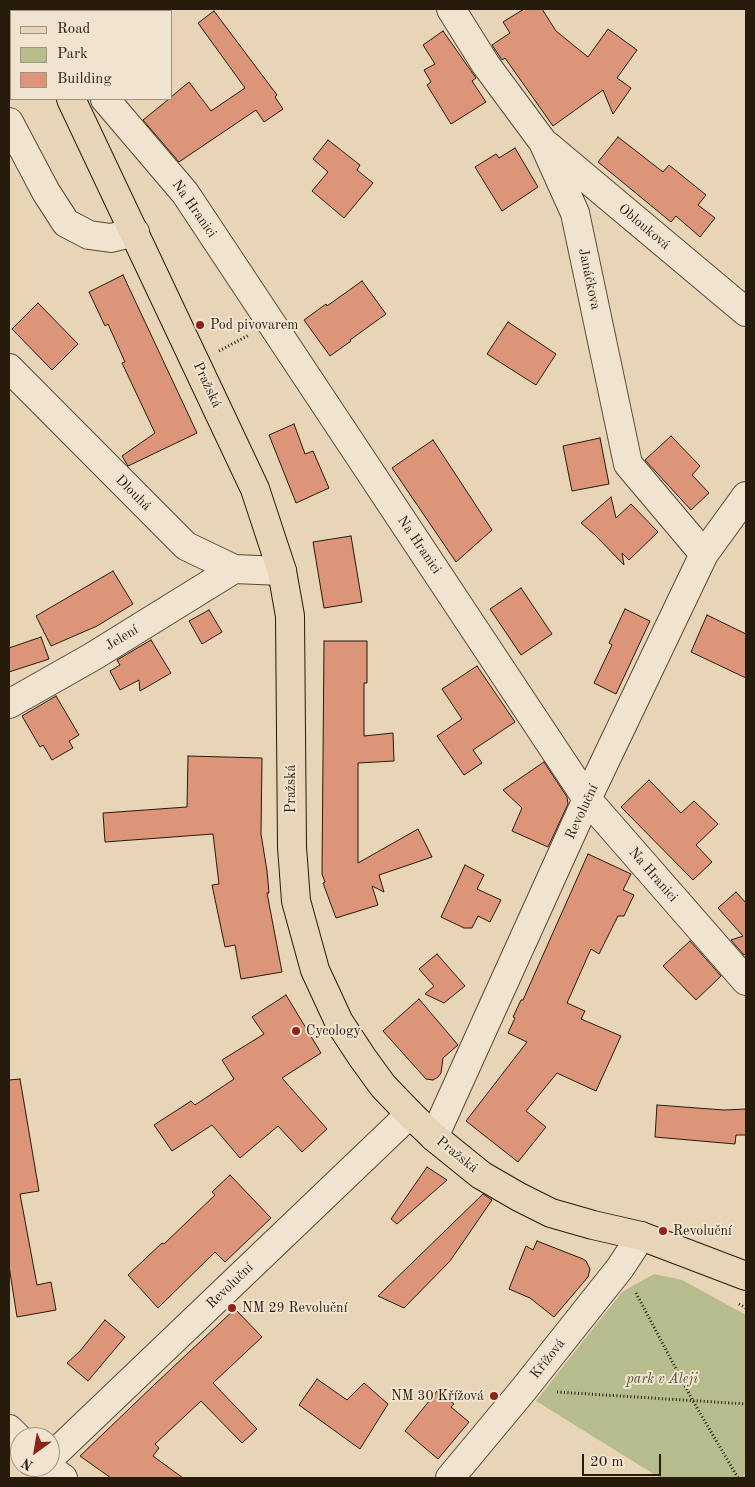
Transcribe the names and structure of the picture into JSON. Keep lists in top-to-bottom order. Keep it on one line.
{"streets":{"main road":["Pražská"],"street":["Na Hranici","Oblouková","Janáčkova","Dlouhá","Jelení","Revoluční","Křížová"]},"crossings":[["Na Hranici","Revoluční"],["Oblouková","Janáčkova"],["Janáčkova","Revoluční"],["Pražská","Dlouhá"],["Pražská","Revoluční"],["Pražská","Křížová"],["Dlouhá","Jelení"]],"parks":["park v Aleji"],"places":["Pod pivovarem","Cycology","Revoluční","NM 29 Revoluční","NM 30 Křížová"],"legend":["Road","Park","Building"],"scale_bar":"20 m","north":"bottom left"}
